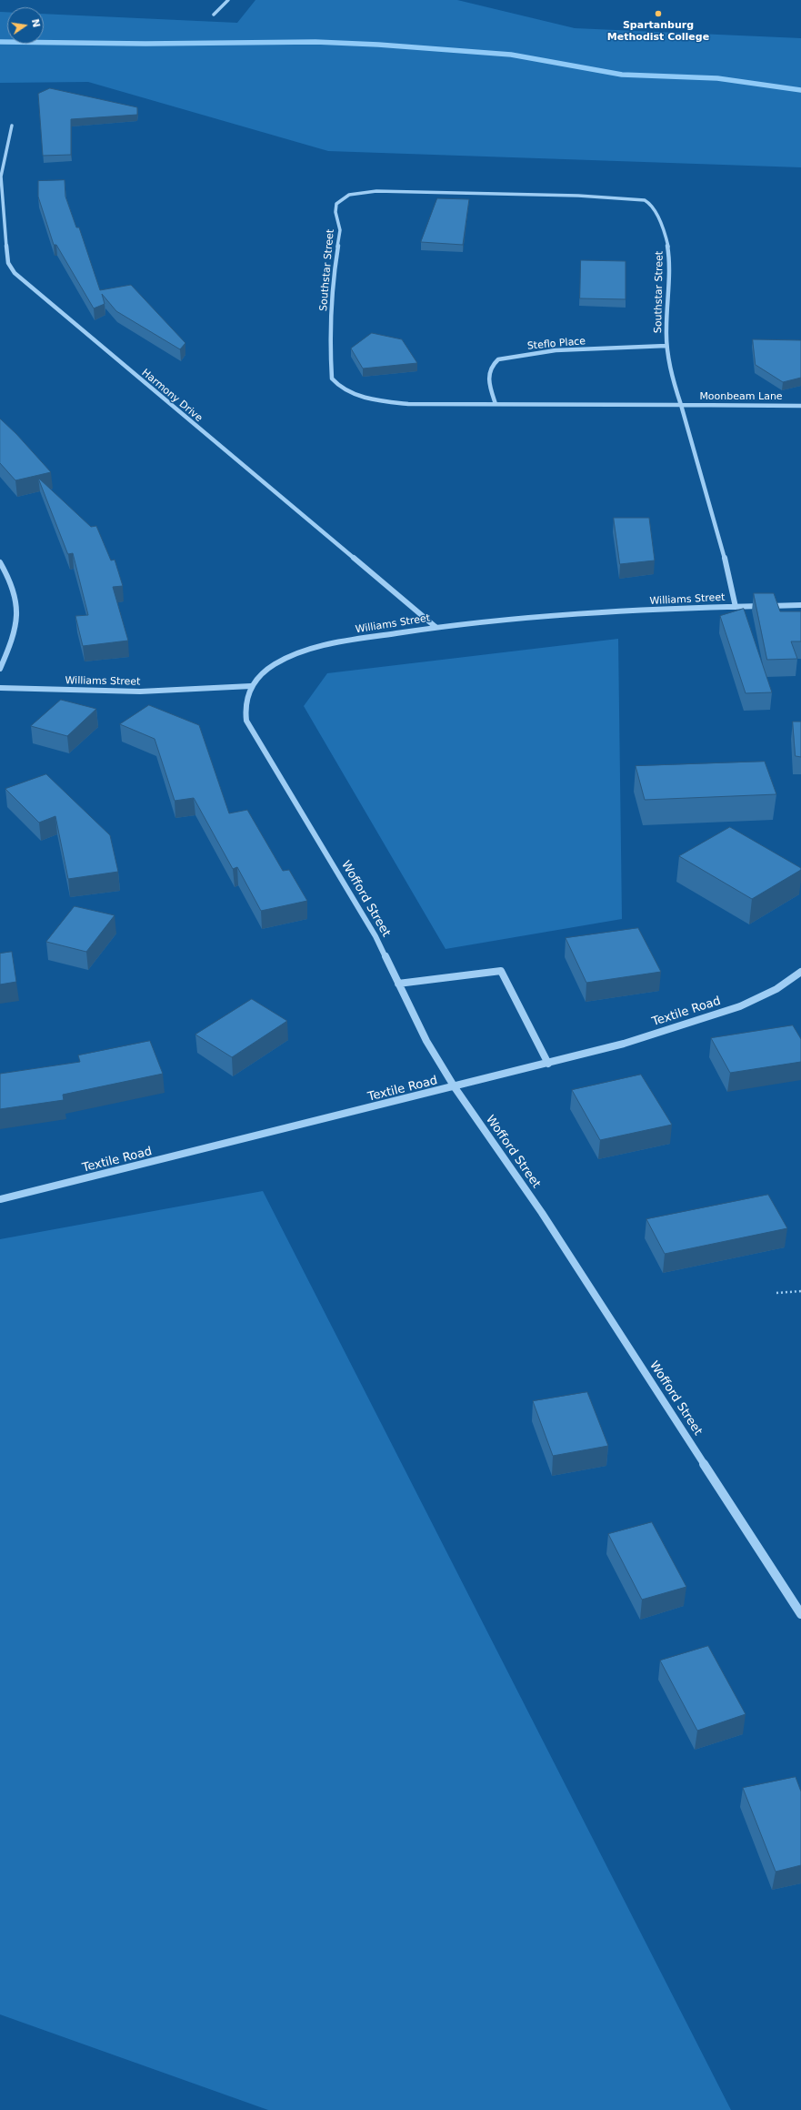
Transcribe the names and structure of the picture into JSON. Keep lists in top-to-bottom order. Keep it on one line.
{"streets":{"street":["Southstar Street","Steflo Place","Harmony Drive","Moonbeam Lane","Williams Street","Wofford Street","Textile Road"]},"crossings":[["Southstar Street","Steflo Place"],["Southstar Street","Moonbeam Lane"],["Southstar Street","Williams Street"],["Harmony Drive","Williams Street"],["Williams Street","Wofford Street"],["Wofford Street","Textile Road"]],"places":["Spartanburg Methodist College"],"north":"right"}
